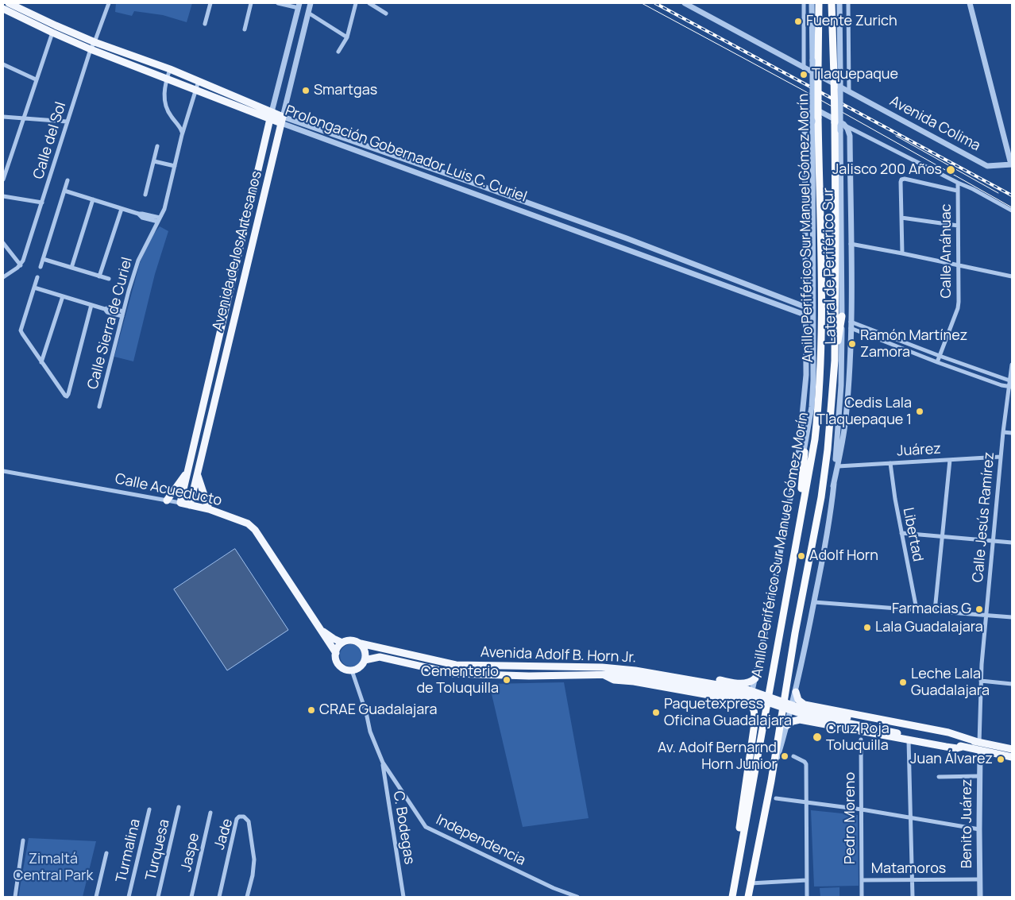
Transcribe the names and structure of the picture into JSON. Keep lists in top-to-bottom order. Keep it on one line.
{"streets":{"highway":["Anillo Periférico Sur Manuel Gómez Morín"],"main road":["Prolongación Gobernador Luis C. Curiel","Avenida de los Artesanos","Calle Acueducto","Avenida Adolf B. Horn Jr."],"street":["Avenida Colima","Calle del Sol","Calle Anáhuac","Lateral de Periférico Sur","Calle Sierra de Curiel","Juárez","Calle Jesús Ramírez","Libertad","Pedro Moreno","Benito Juárez","C. Bodegas","Jade","Independencia","Turquesa","Turmalina","Jaspe","Matamoros"]},"crossings":[["Calle del Sol","Prolongación Gobernador Luis C. Curiel"],["Prolongación Gobernador Luis C. Curiel","Avenida de los Artesanos"],["Prolongación Gobernador Luis C. Curiel","Calle Sierra de Curiel"],["Anillo Periférico Sur Manuel Gómez Morín","Lateral de Periférico Sur"],["Avenida de los Artesanos","Calle Acueducto"],["Juárez","Calle Jesús Ramírez"],["Juárez","Libertad"],["Calle Acueducto","Avenida Adolf B. Horn Jr."],["Calle Acueducto","Independencia"],["Calle Jesús Ramírez","Avenida Adolf B. Horn Jr."],["Avenida Adolf B. Horn Jr.","Benito Juárez"],["Avenida Adolf B. Horn Jr.","Independencia"],["Pedro Moreno","Matamoros"],["Benito Juárez","Matamoros"],["C. Bodegas","Independencia"]],"parks":["Zimaltá Central Park"],"places":["Fuente Zurich","Tlaquepaque","Smartgas","Jalisco 200 Años","Ramón Martínez Zamora","Cedis Lala Tlaquepaque 1","Adolf Horn","Farmacias G","Lala Guadalajara","Cementerio de Toluquilla","Leche Lala Guadalajara","CRAE Guadalajara","Paquetexpress Oficina Guadalajara","Cruz Roja Toluquilla","Av. Adolf Bernarnd Horn Junior","Juan Álvarez"]}
